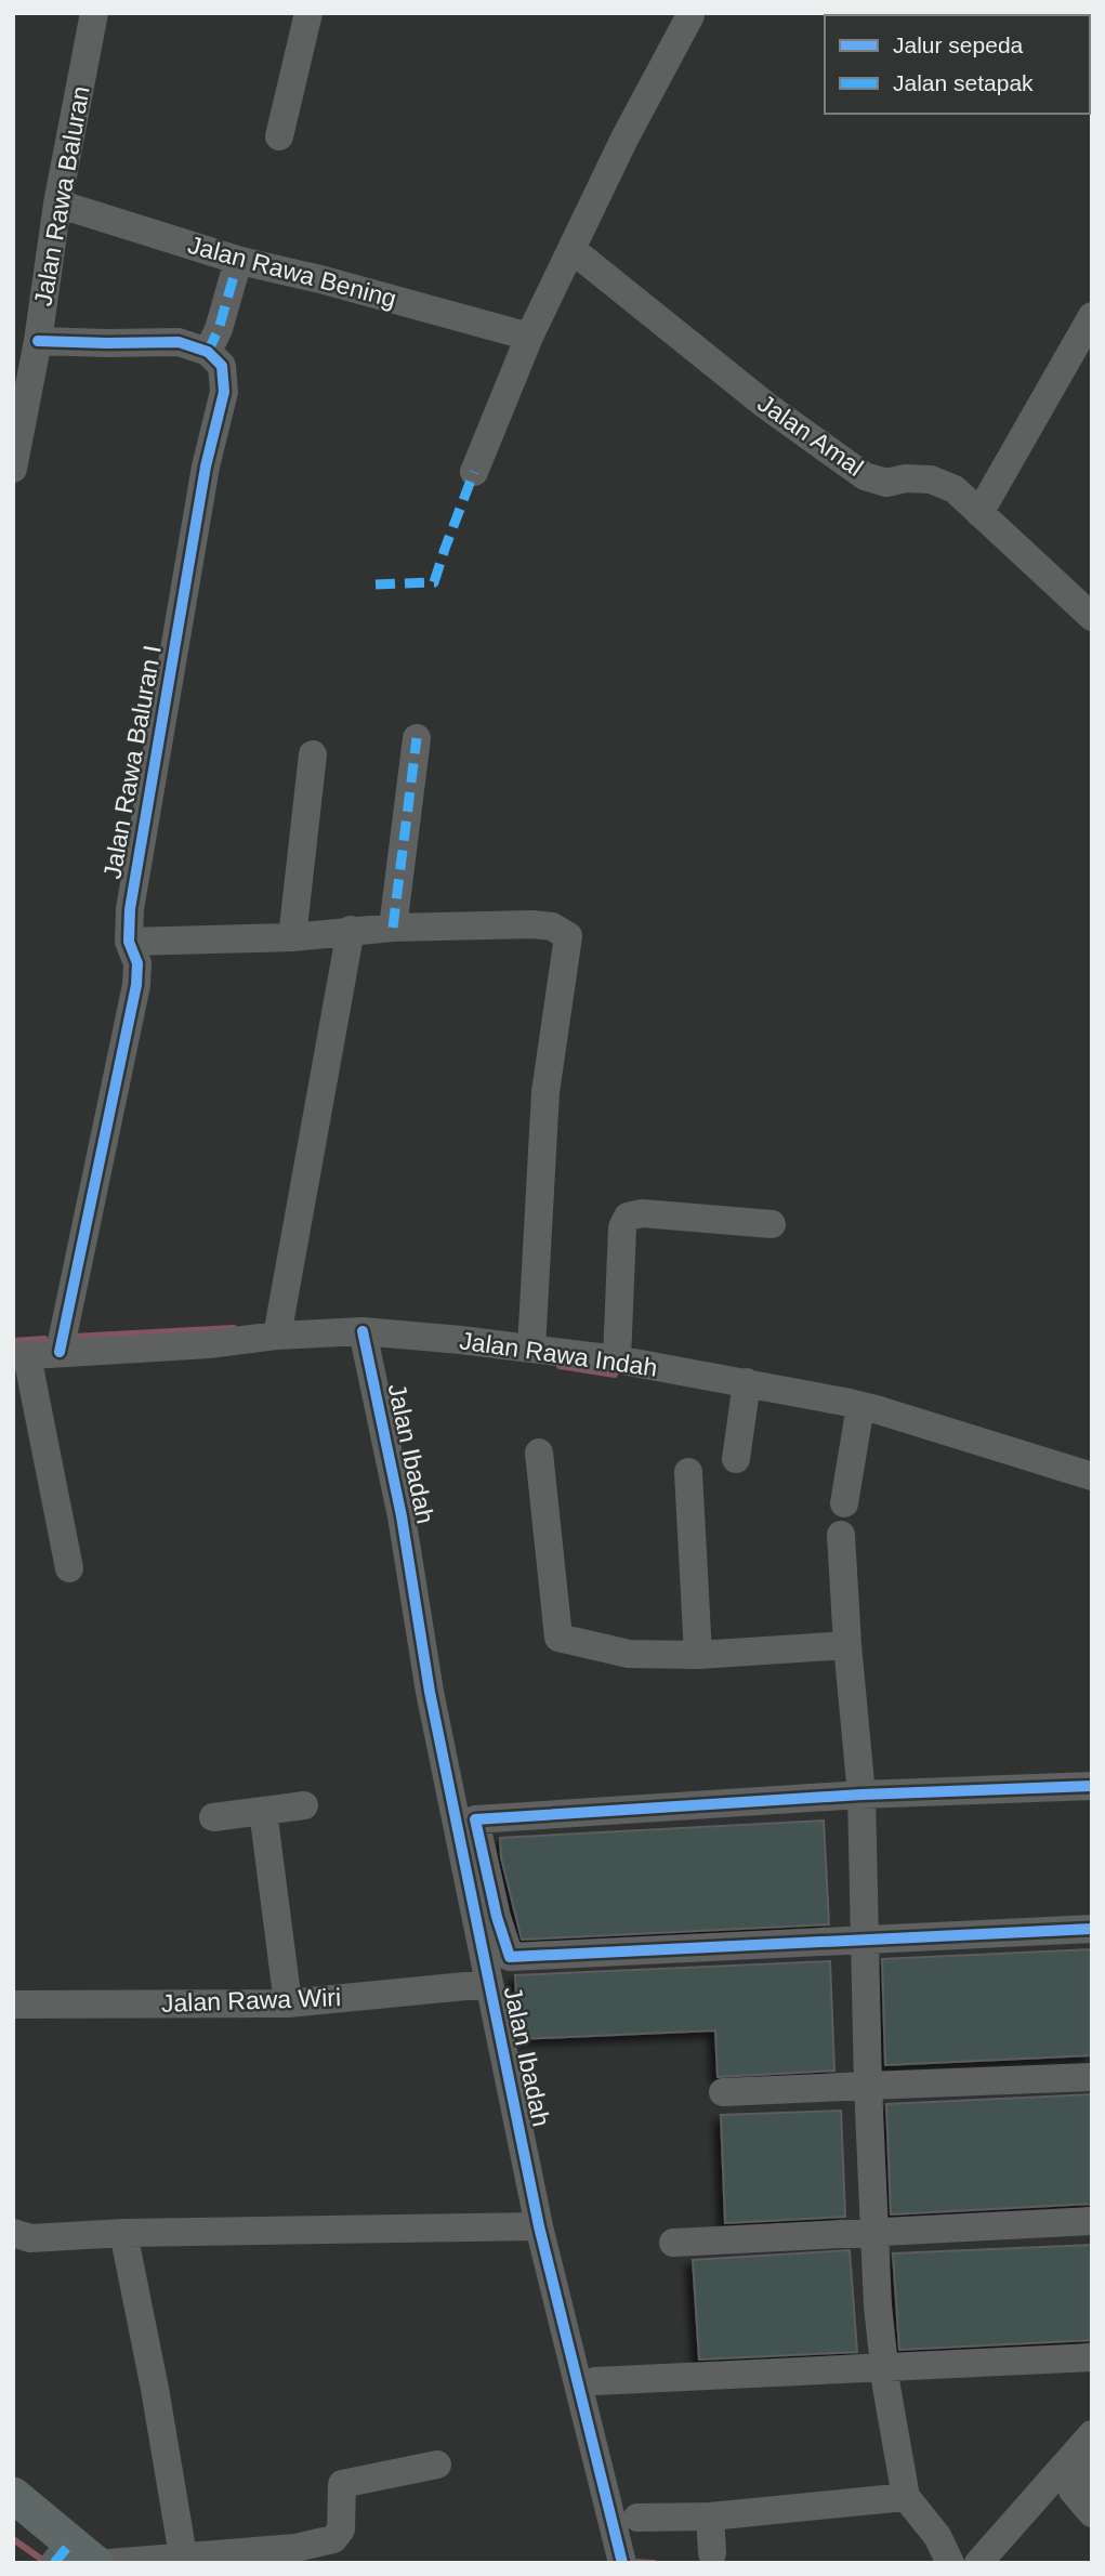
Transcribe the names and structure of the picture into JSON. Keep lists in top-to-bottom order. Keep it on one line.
{"streets":{"street":["Jalan Rawa Baluran","Jalan Rawa Bening","Jalan Amal","Jalan Rawa Baluran I","Jalan Rawa Indah","Jalan Ibadah","Jalan Rawa Wiri"]},"crossings":[["Jalan Rawa Baluran","Jalan Rawa Bening"],["Jalan Rawa Baluran I","Jalan Rawa Indah"],["Jalan Rawa Indah","Jalan Ibadah"],["Jalan Ibadah","Jalan Rawa Wiri"]],"legend":["Jalur sepeda","Jalan setapak"]}
